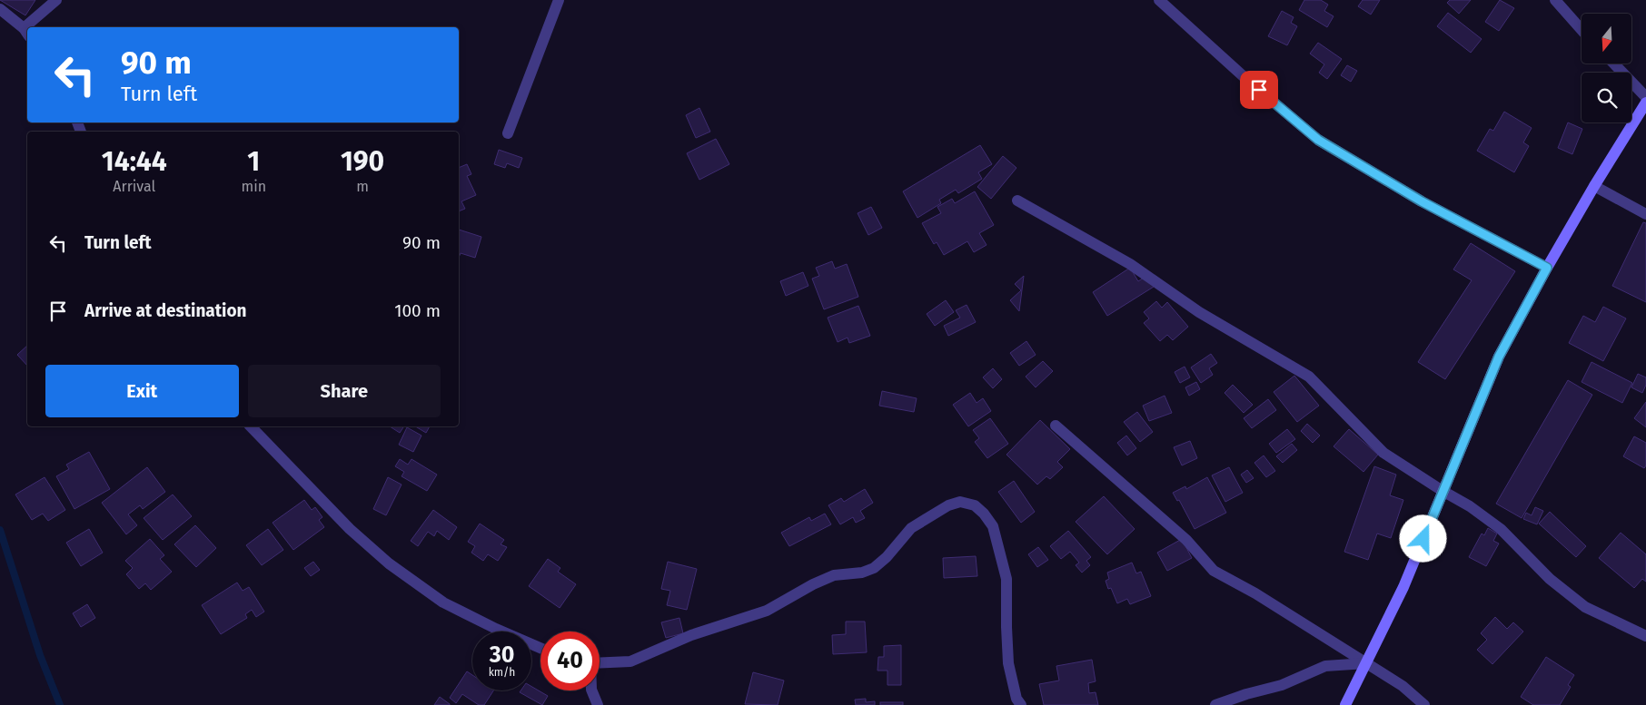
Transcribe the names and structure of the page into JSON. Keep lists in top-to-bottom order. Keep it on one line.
{"north":"bottom","page":{"turn":["90 m","Turn left"],"eta":["14:44","Arrival","1","min","190","m"],"list":[{"name":"Turn left","value":"90 m"},{"name":"Arrive at destination","value":"100 m"}],"buttons":["Exit","Share"],"speed":"30 km/h","limit":"40"}}
